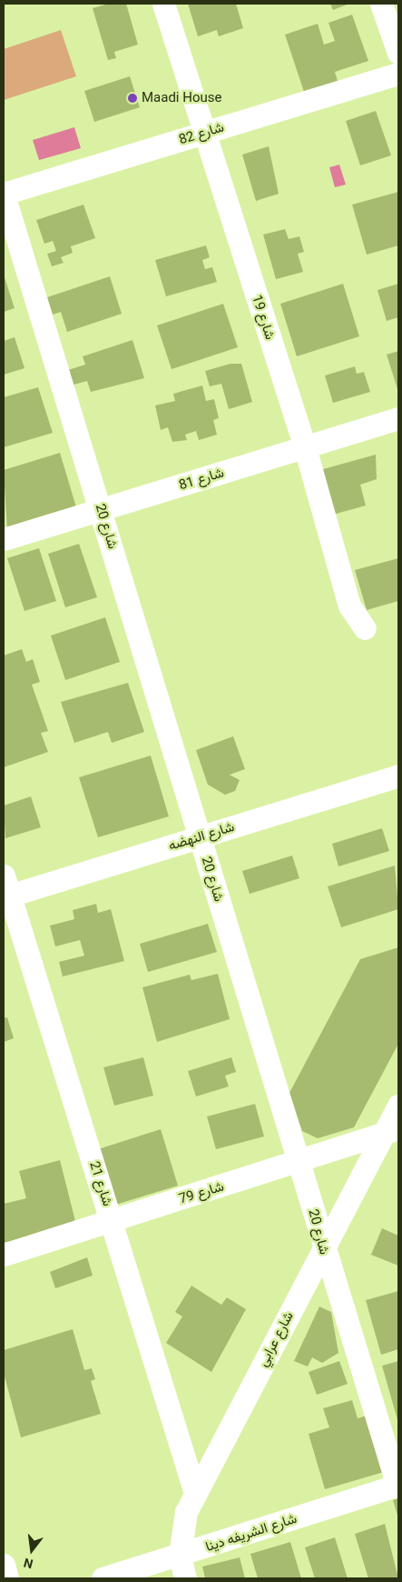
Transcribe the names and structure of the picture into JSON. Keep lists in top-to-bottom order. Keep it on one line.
{"streets":{"street":["شارع 82","شارع 19","شارع 81","شارع 20","شارع النهضه","شارع 21","شارع 79","شارع عرابي","شارع الشريفه دينا"]},"crossings":[["شارع 82","شارع 19"],["شارع 82","شارع 20"],["شارع 19","شارع 81"],["شارع 81","شارع 20"],["شارع 20","شارع النهضه"],["شارع 20","شارع 79"],["شارع 20","شارع عرابي"],["شارع 20","شارع الشريفه دينا"],["شارع النهضه","شارع 21"],["شارع 21","شارع 79"],["شارع 21","شارع عرابي"],["شارع 79","شارع عرابي"],["شارع عرابي","شارع الشريفه دينا"]],"places":["Maadi House"],"north":"bottom"}
